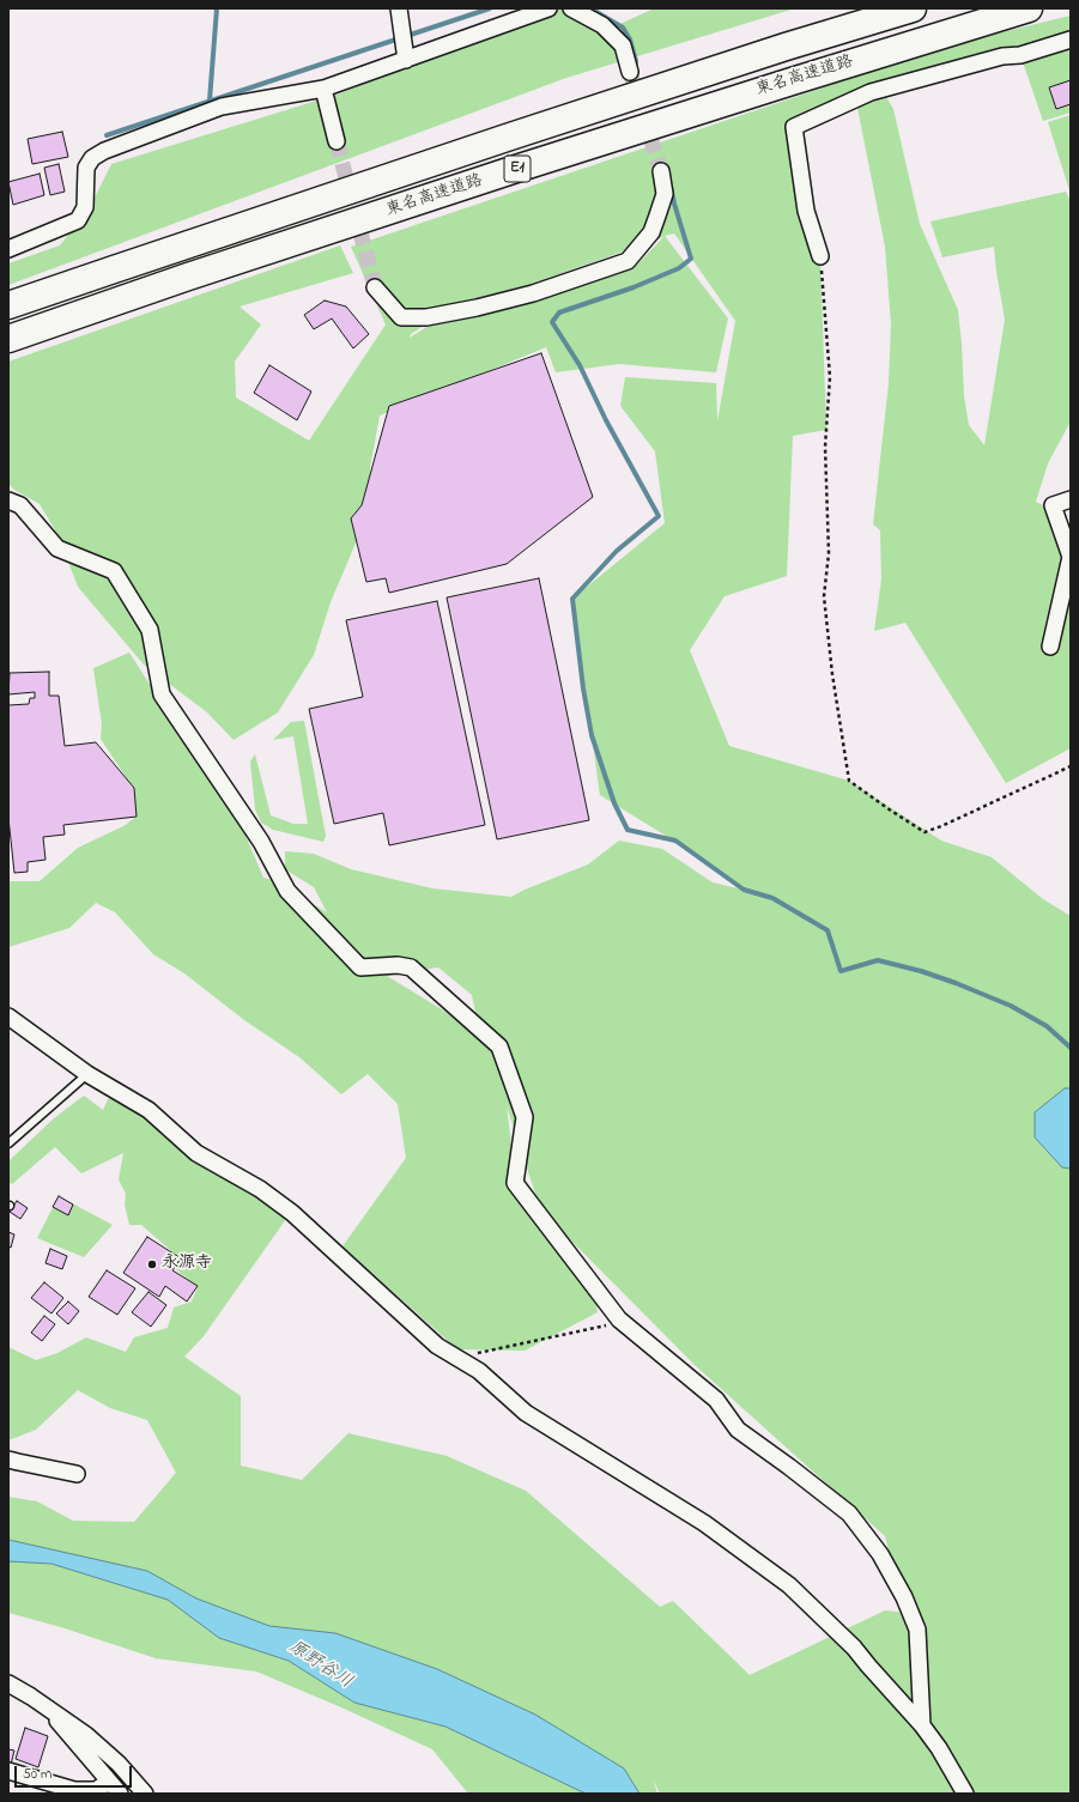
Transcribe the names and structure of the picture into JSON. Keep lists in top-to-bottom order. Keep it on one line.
{"streets":{"highway":["東名高速道路","E1"]},"water":["原野谷川"],"places":["永源寺"],"scale_bar":"50 m"}
